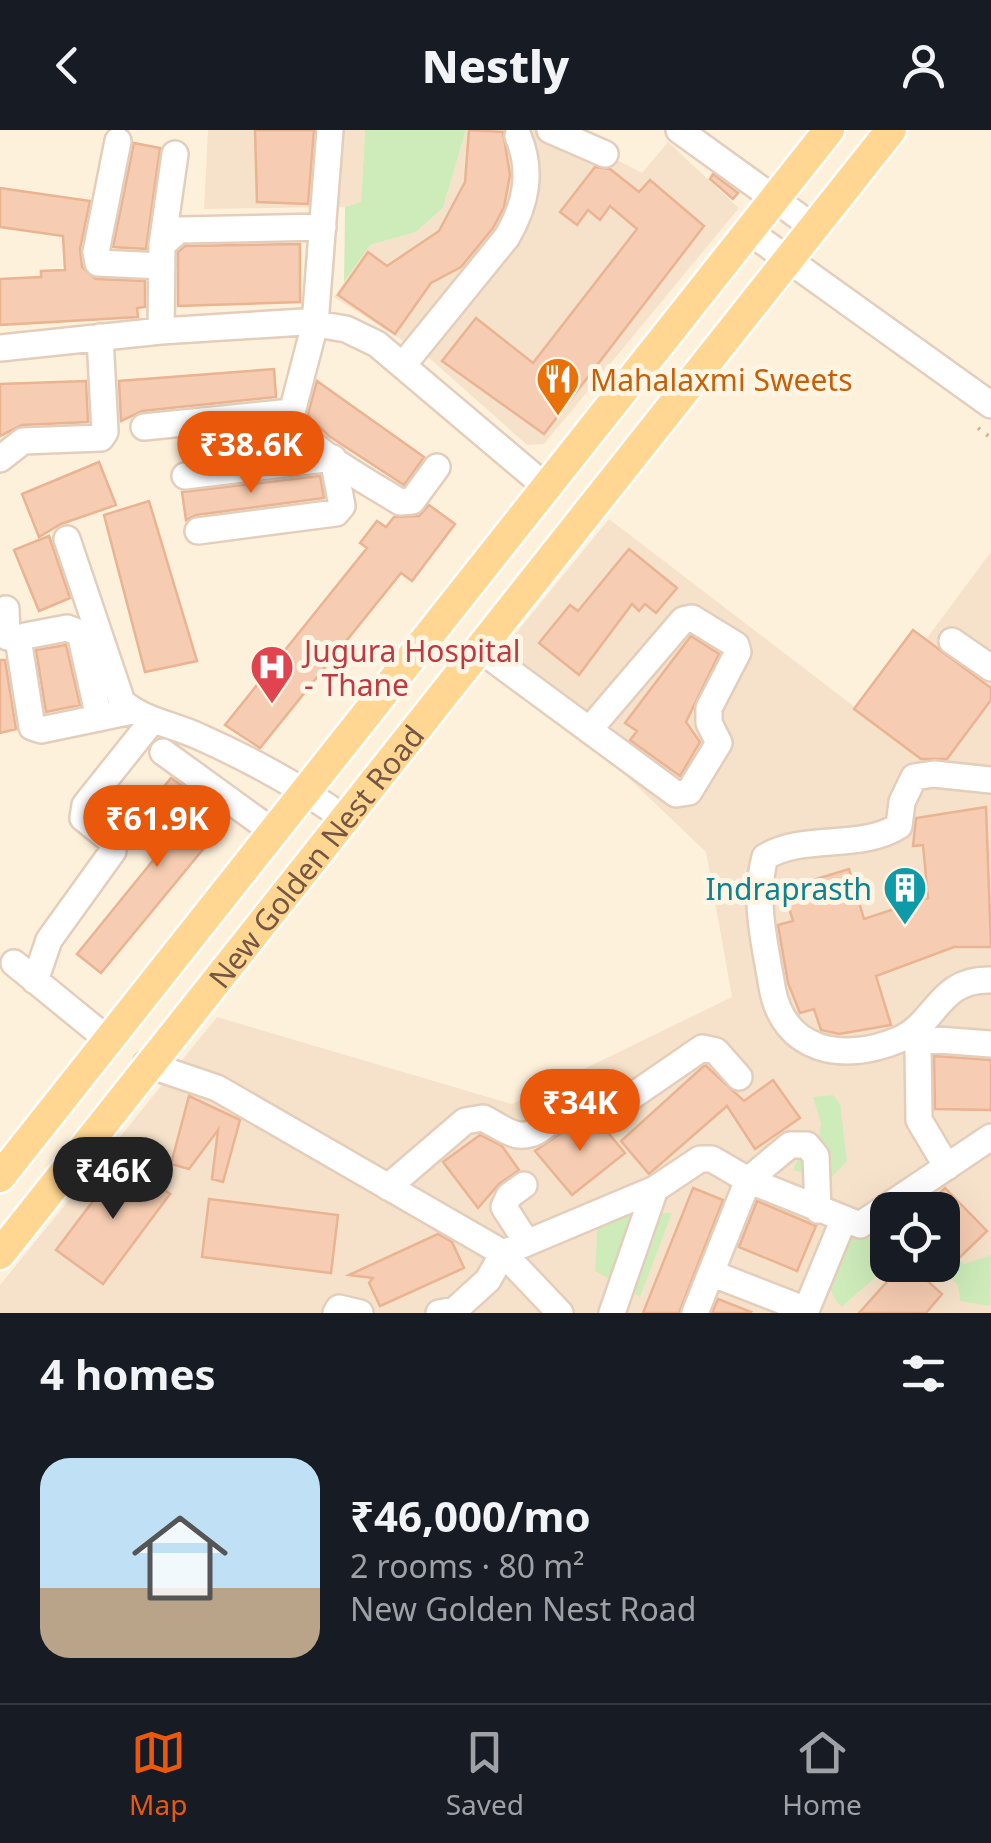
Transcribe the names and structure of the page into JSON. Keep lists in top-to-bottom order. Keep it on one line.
{"streets":{"main road":["New Golden Nest Road"]},"places":{"restaurant":["Mahalaxmi Sweets"],"hospital":["Jugura Hospital - Thane"],"building":["Indraprasth"]},"page":{"header":"Nestly","price":["₹38.6K","₹61.9K","₹34K","₹46K"],"heading":"4 homes","list":[{"name":"₹46,000/mo","note":"2 rooms · 80 m² · New Golden Nest Road"}],"tabs":["Map","Saved","Home"]}}
